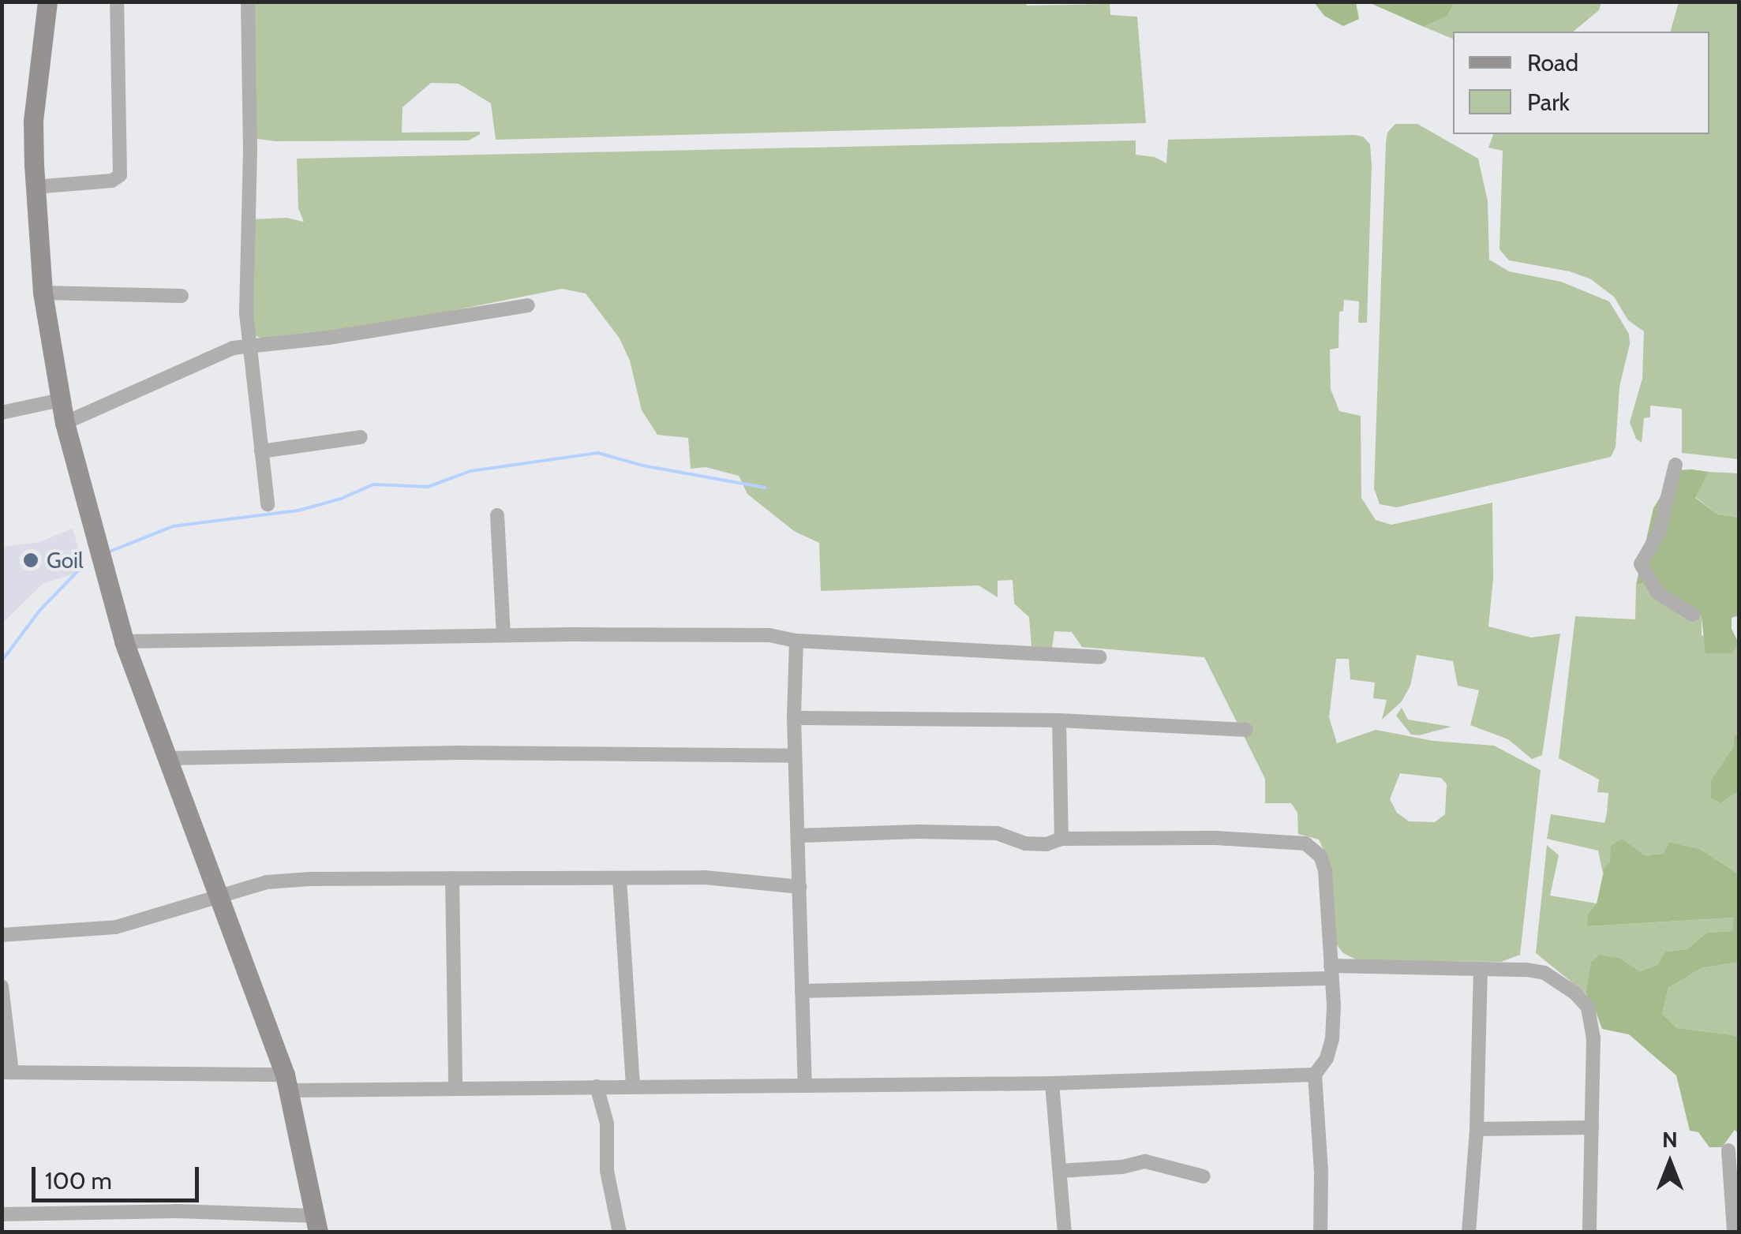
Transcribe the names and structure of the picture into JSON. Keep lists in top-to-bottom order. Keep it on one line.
{"places":["Goil"],"legend":["Road","Park"],"scale_bar":"100 m","north":"top"}
